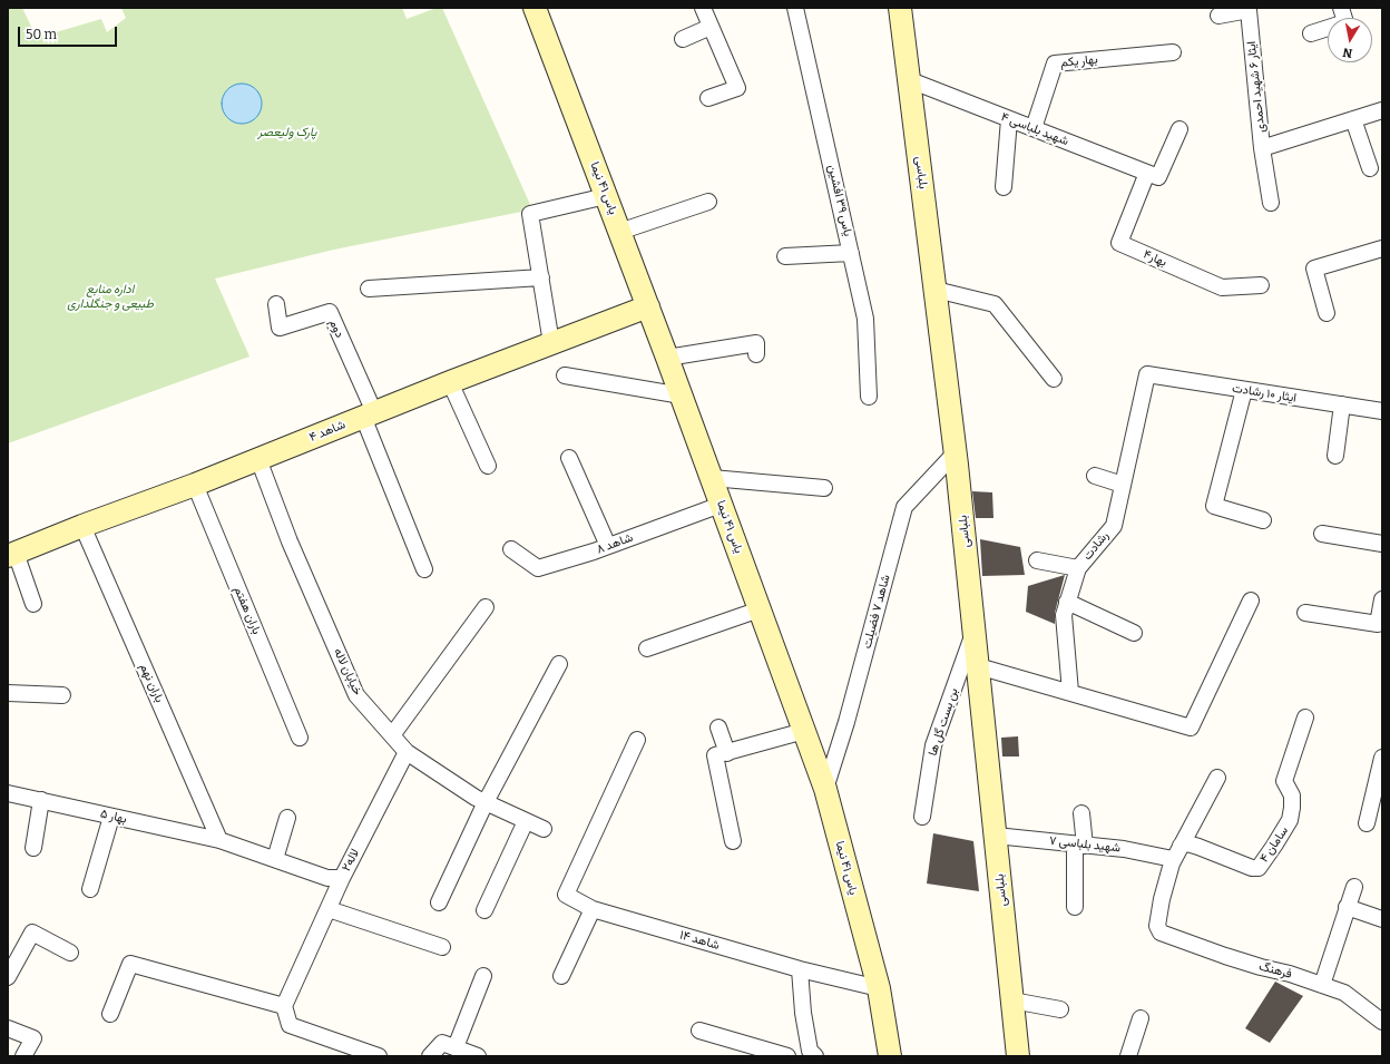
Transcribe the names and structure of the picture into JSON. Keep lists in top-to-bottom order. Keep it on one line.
{"streets":{"street":["بهار یکم","ایثار ۶ شهید احمدی","شهید بلباسی ۴","بلباسی","یاس ۴۱ نیما","یاس ۳۹ افشین","بهار۴","دوم","ایثار ۱۰ رشادت","شاهد ۴","شاهد ۸","رشادت","باران هفتم","شاهد ۷ فضیلت","خیابان لاله","باران نهم","بن بست گل ها","بهار ۵","شهید بلباسی ۷","سامان ۴","لاله۲","شاهد ۱۴","فرهنگ"]},"crossings":[["بهار یکم","شهید بلباسی ۴"],["شهید بلباسی ۴","بلباسی"],["شهید بلباسی ۴","بهار۴"],["بلباسی","شاهد ۷ فضیلت"],["بلباسی","بن بست گل ها"],["بلباسی","شهید بلباسی ۷"],["یاس ۴۱ نیما","شاهد ۴"],["یاس ۴۱ نیما","شاهد ۸"],["یاس ۴۱ نیما","شاهد ۷ فضیلت"],["یاس ۴۱ نیما","شاهد ۱۴"],["دوم","شاهد ۴"],["ایثار ۱۰ رشادت","رشادت"],["شاهد ۴","باران هفتم"],["شاهد ۴","خیابان لاله"],["شاهد ۴","باران نهم"],["خیابان لاله","لاله۲"],["باران نهم","بهار ۵"],["باران نهم","لاله۲"],["بهار ۵","لاله۲"],["شهید بلباسی ۷","سامان ۴"],["شهید بلباسی ۷","فرهنگ"],["سامان ۴","فرهنگ"]],"parks":["پارک ولیعصر","اداره منابع طبیعی و جنگلداری"],"scale_bar":"50 m","north":"bottom"}
